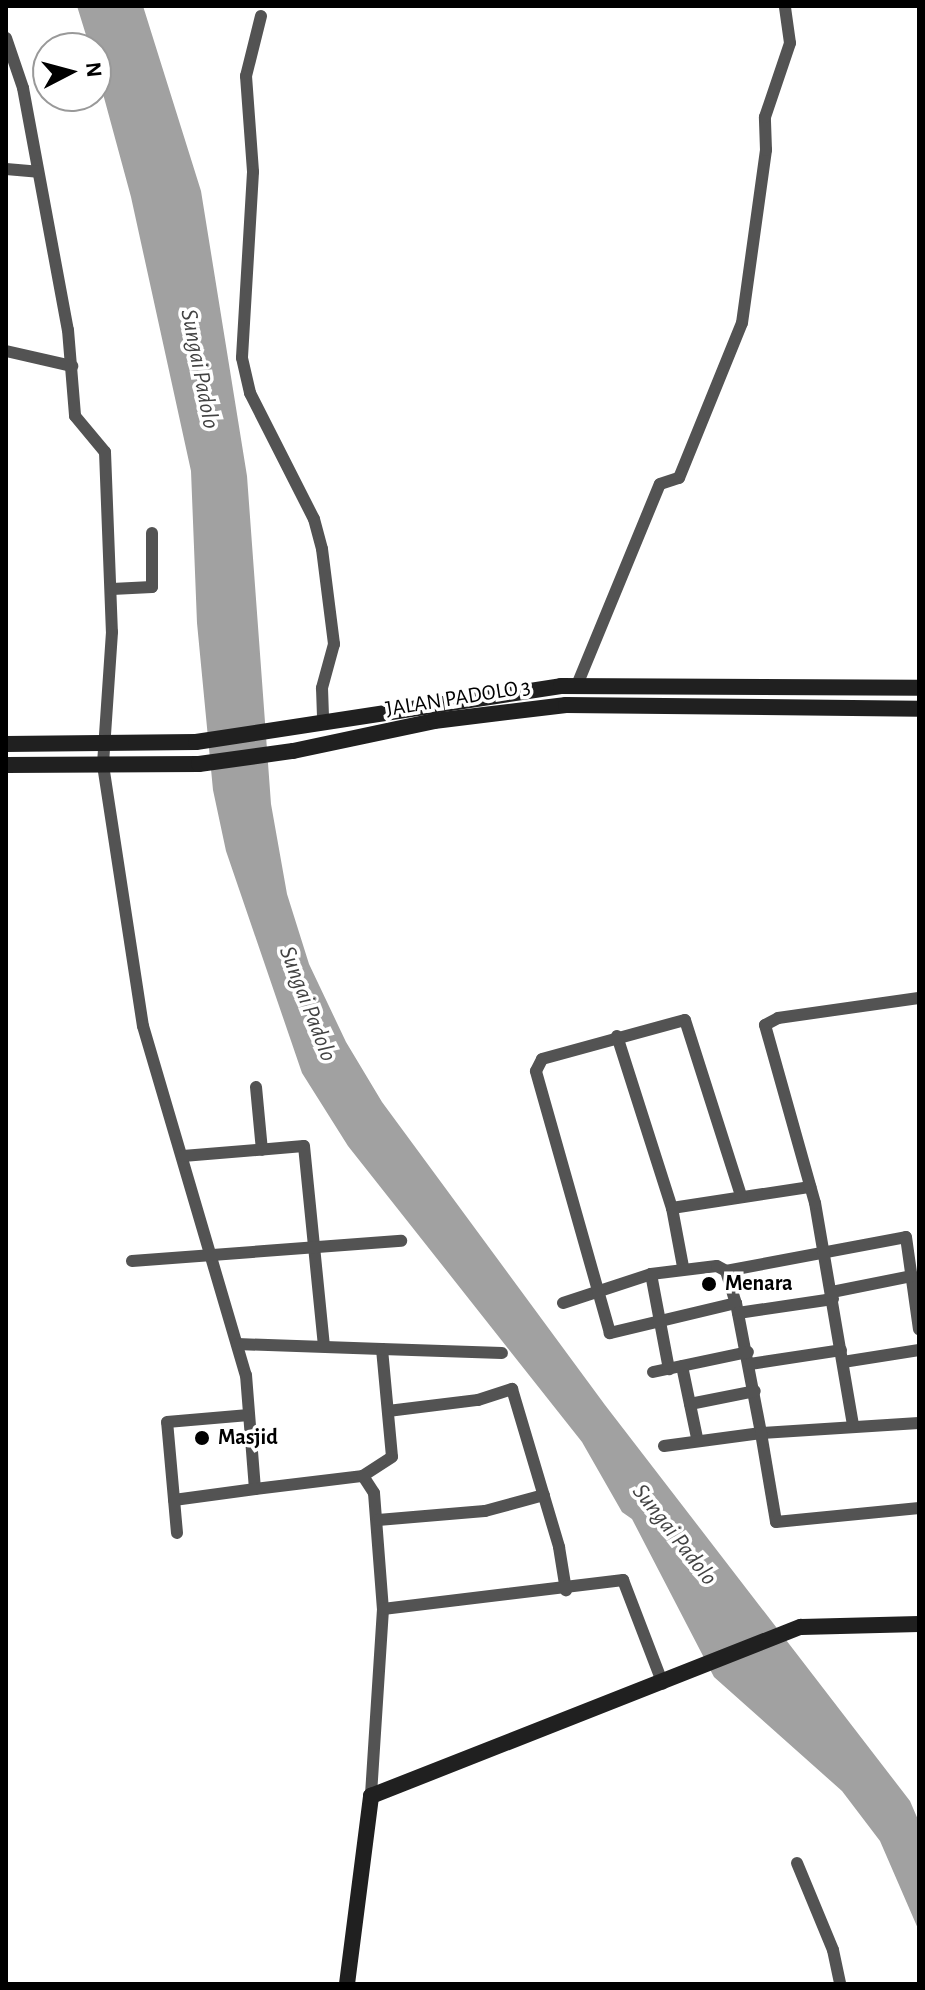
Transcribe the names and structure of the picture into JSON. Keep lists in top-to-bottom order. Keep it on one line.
{"streets":{"street":["JALAN PADOLO 3"]},"water":["Sungai Padolo"],"places":["Menara","Masjid"],"north":"right"}
